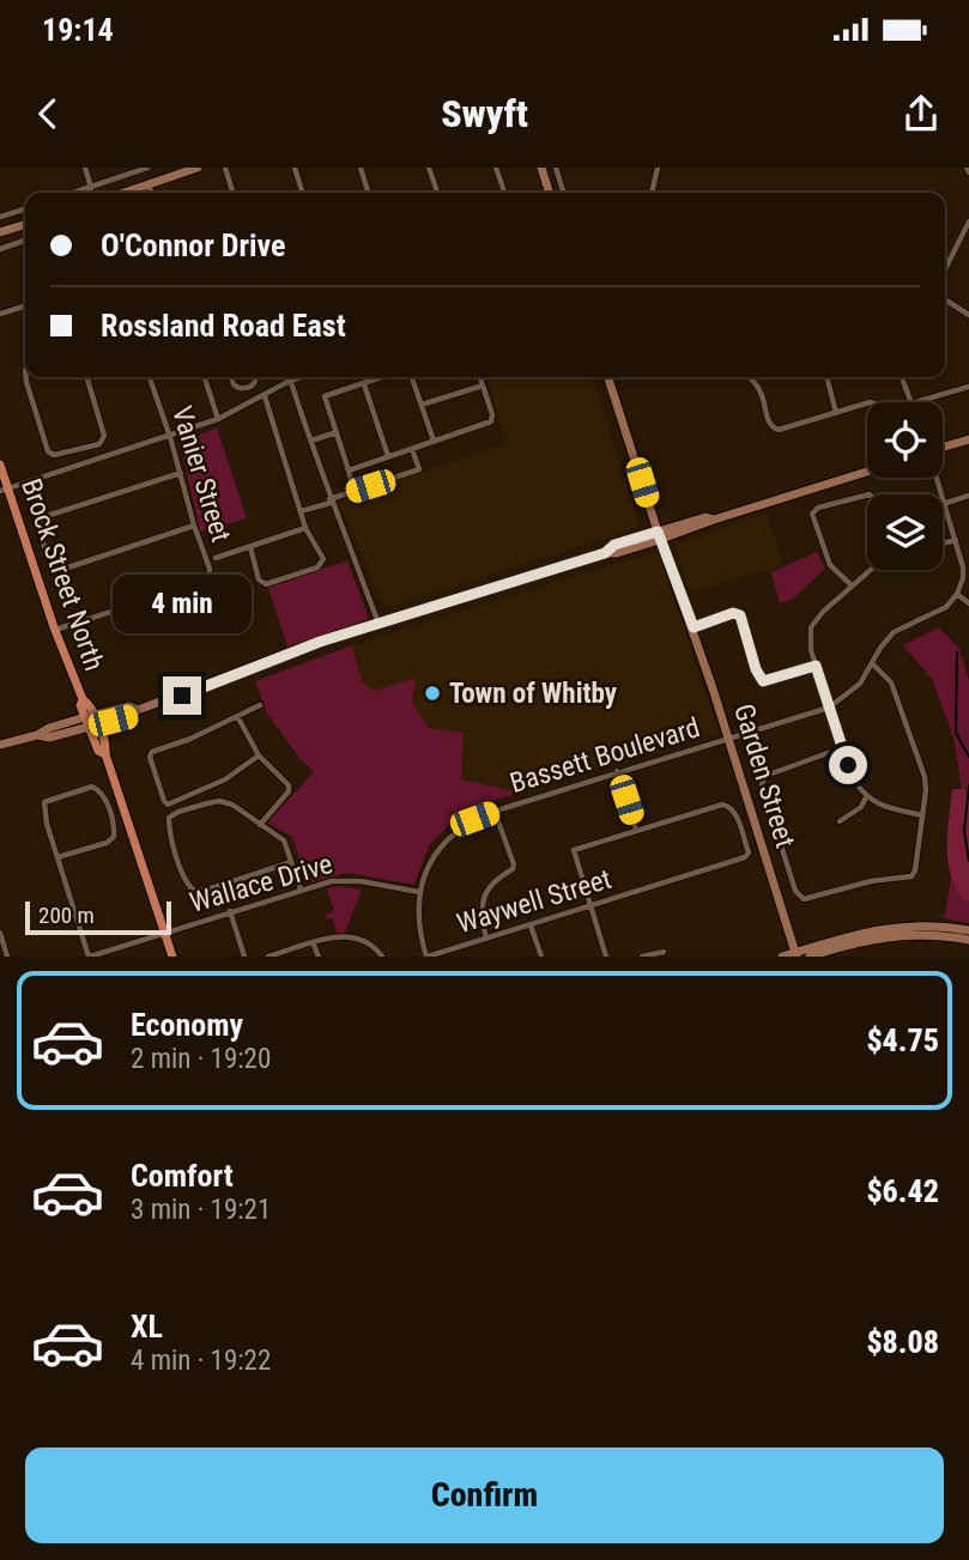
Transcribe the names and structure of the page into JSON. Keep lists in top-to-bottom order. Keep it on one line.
{"streets":{"main road":["Brock Street North","Garden Street"],"street":["Vanier Street","Bassett Boulevard","Wallace Drive","Waywell Street"]},"crossings":[["Vanier Street","Brock Street North"],["Brock Street North","Wallace Drive"],["Bassett Boulevard","Garden Street"],["Bassett Boulevard","Wallace Drive"],["Bassett Boulevard","Waywell Street"]],"places":["Town of Whitby"],"scale_bar":"200 m","page":{"status":"19:14","header":"Swyft","banner":["O'Connor Drive","Rossland Road East"],"bubble":"4 min","scale":"200 m","list":[{"name":"Economy","note":"2 min · 19:20","value":"$4.75"},{"name":"Comfort","note":"3 min · 19:21","value":"$6.42"},{"name":"XL","note":"4 min · 19:22","value":"$8.08"}],"buttons":"Confirm"}}
